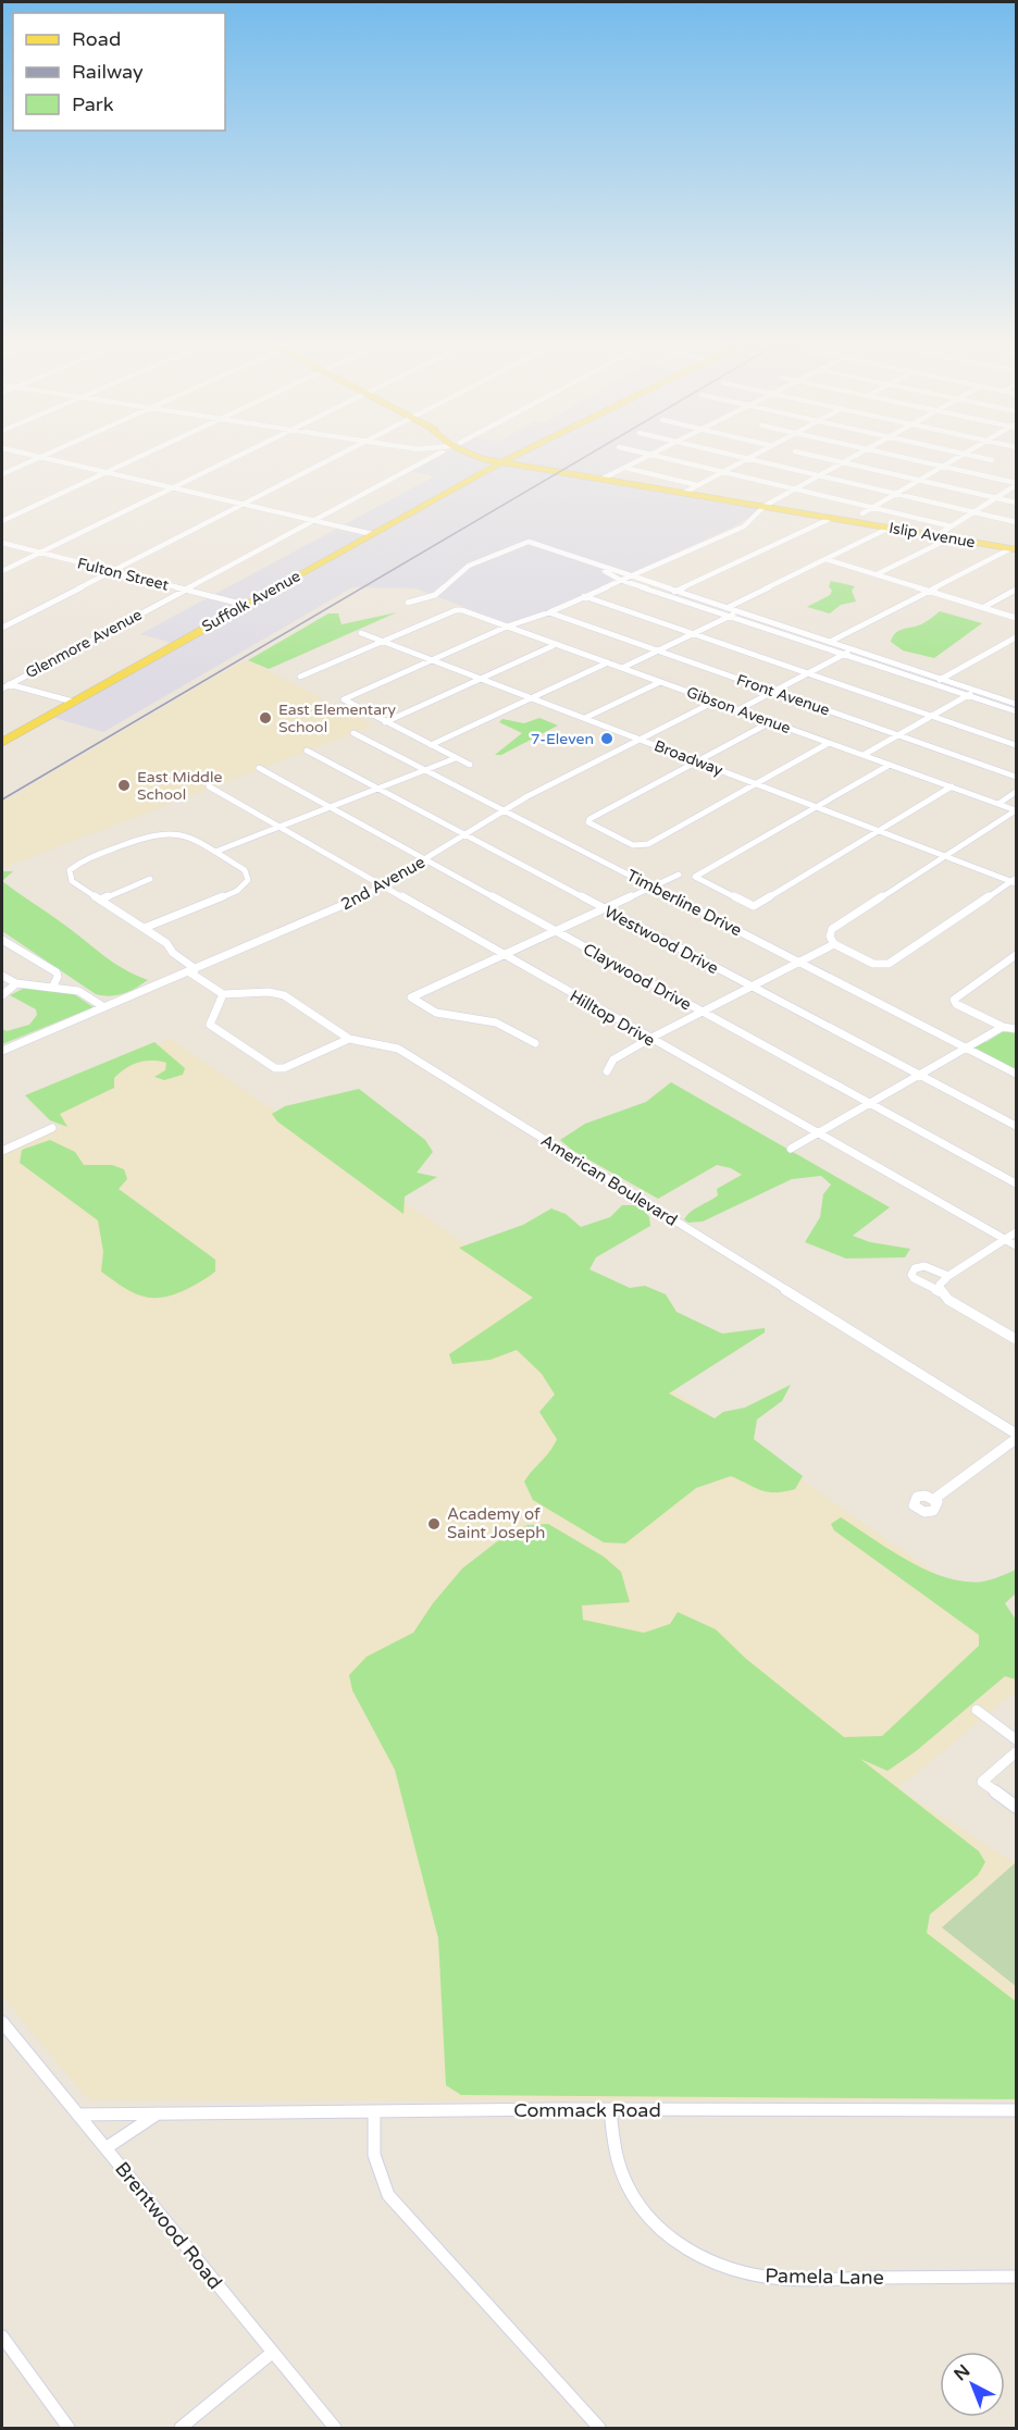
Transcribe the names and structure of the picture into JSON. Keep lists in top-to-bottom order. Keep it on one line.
{"streets":{"main road":["Islip Avenue","Suffolk Avenue"],"street":["Fulton Street","Glenmore Avenue","Front Avenue","Gibson Avenue","Broadway","2nd Avenue","Timberline Drive","Westwood Drive","Claywood Drive","Hilltop Drive","American Boulevard","Commack Road","Brentwood Road","Pamela Lane"]},"crossings":[["Islip Avenue","Suffolk Avenue"],["Fulton Street","Suffolk Avenue"],["Fulton Street","Glenmore Avenue"],["Gibson Avenue","Broadway"],["Gibson Avenue","2nd Avenue"],["Broadway","2nd Avenue"],["2nd Avenue","Timberline Drive"],["2nd Avenue","Westwood Drive"],["2nd Avenue","Claywood Drive"],["2nd Avenue","Hilltop Drive"],["Commack Road","Brentwood Road"],["Commack Road","Pamela Lane"]],"places":["East Elementary School","7-Eleven","East Middle School","Academy of Saint Joseph"],"legend":["Road","Railway","Park"],"north":"top left"}
